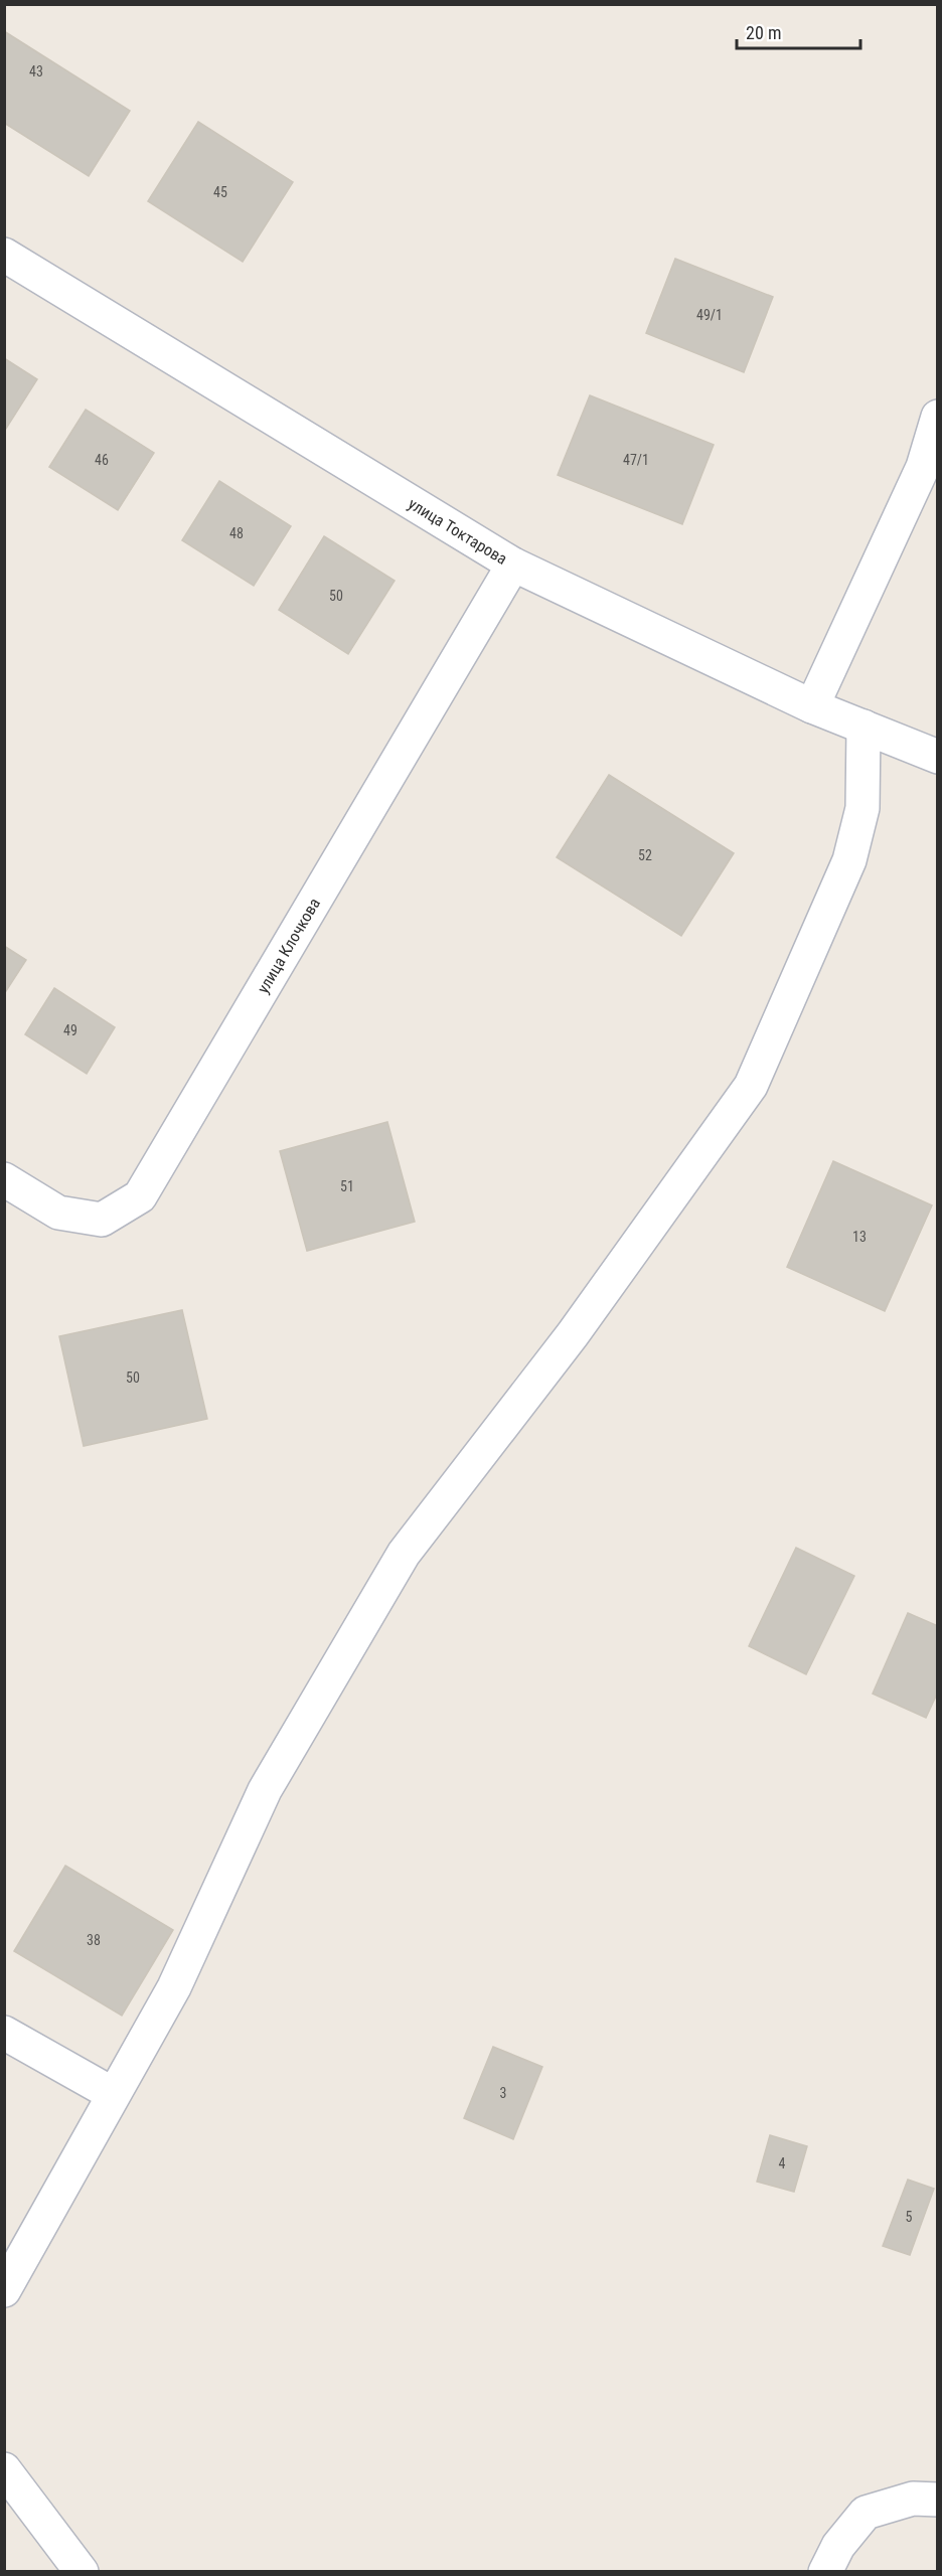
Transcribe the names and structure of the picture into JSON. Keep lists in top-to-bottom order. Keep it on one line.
{"streets":{"street":["улица Токтарова","улица Клочкова"]},"crossings":[["улица Токтарова","улица Клочкова"]],"house_numbers":["43","45","49/1","46","47/1","48","50","52","49","51","13","50","38","3","4","5"],"scale_bar":"20 m"}
